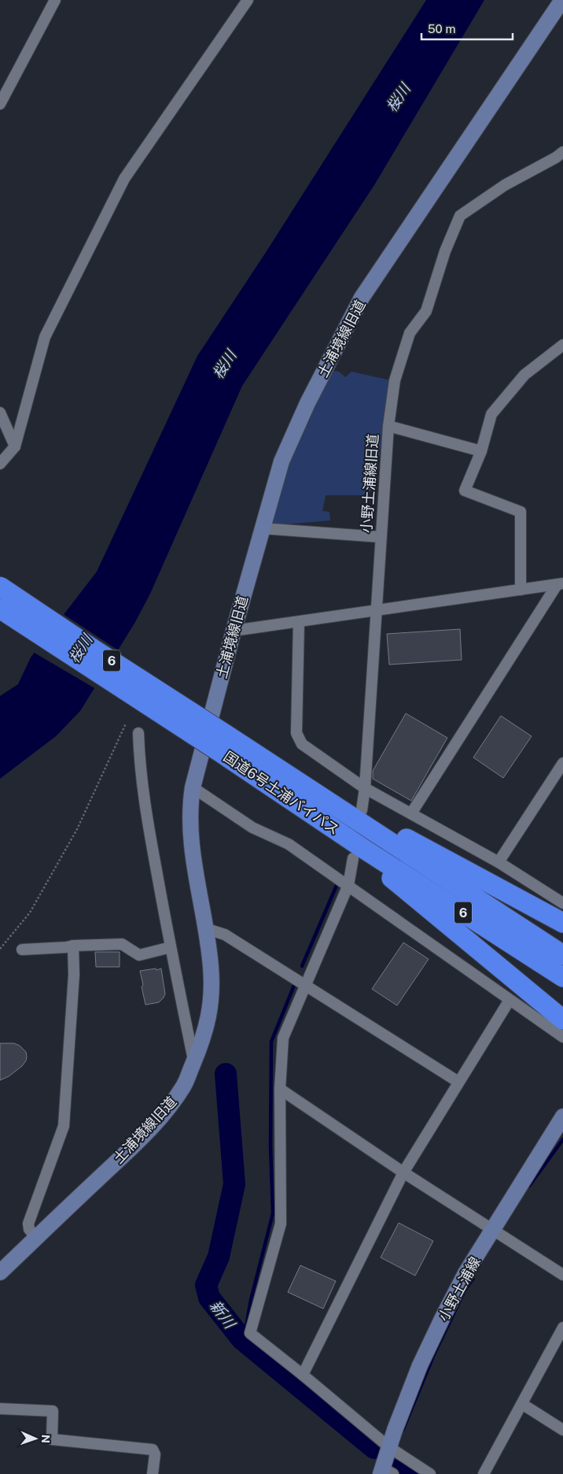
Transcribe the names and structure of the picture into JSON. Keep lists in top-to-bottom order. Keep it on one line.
{"streets":{"highway":["6","国道6号土浦バイパス"],"street":["土浦境線旧道","小野土浦線旧道","小野土浦線"]},"water":["桜川","新川"],"scale_bar":"50 m","north":"right"}
